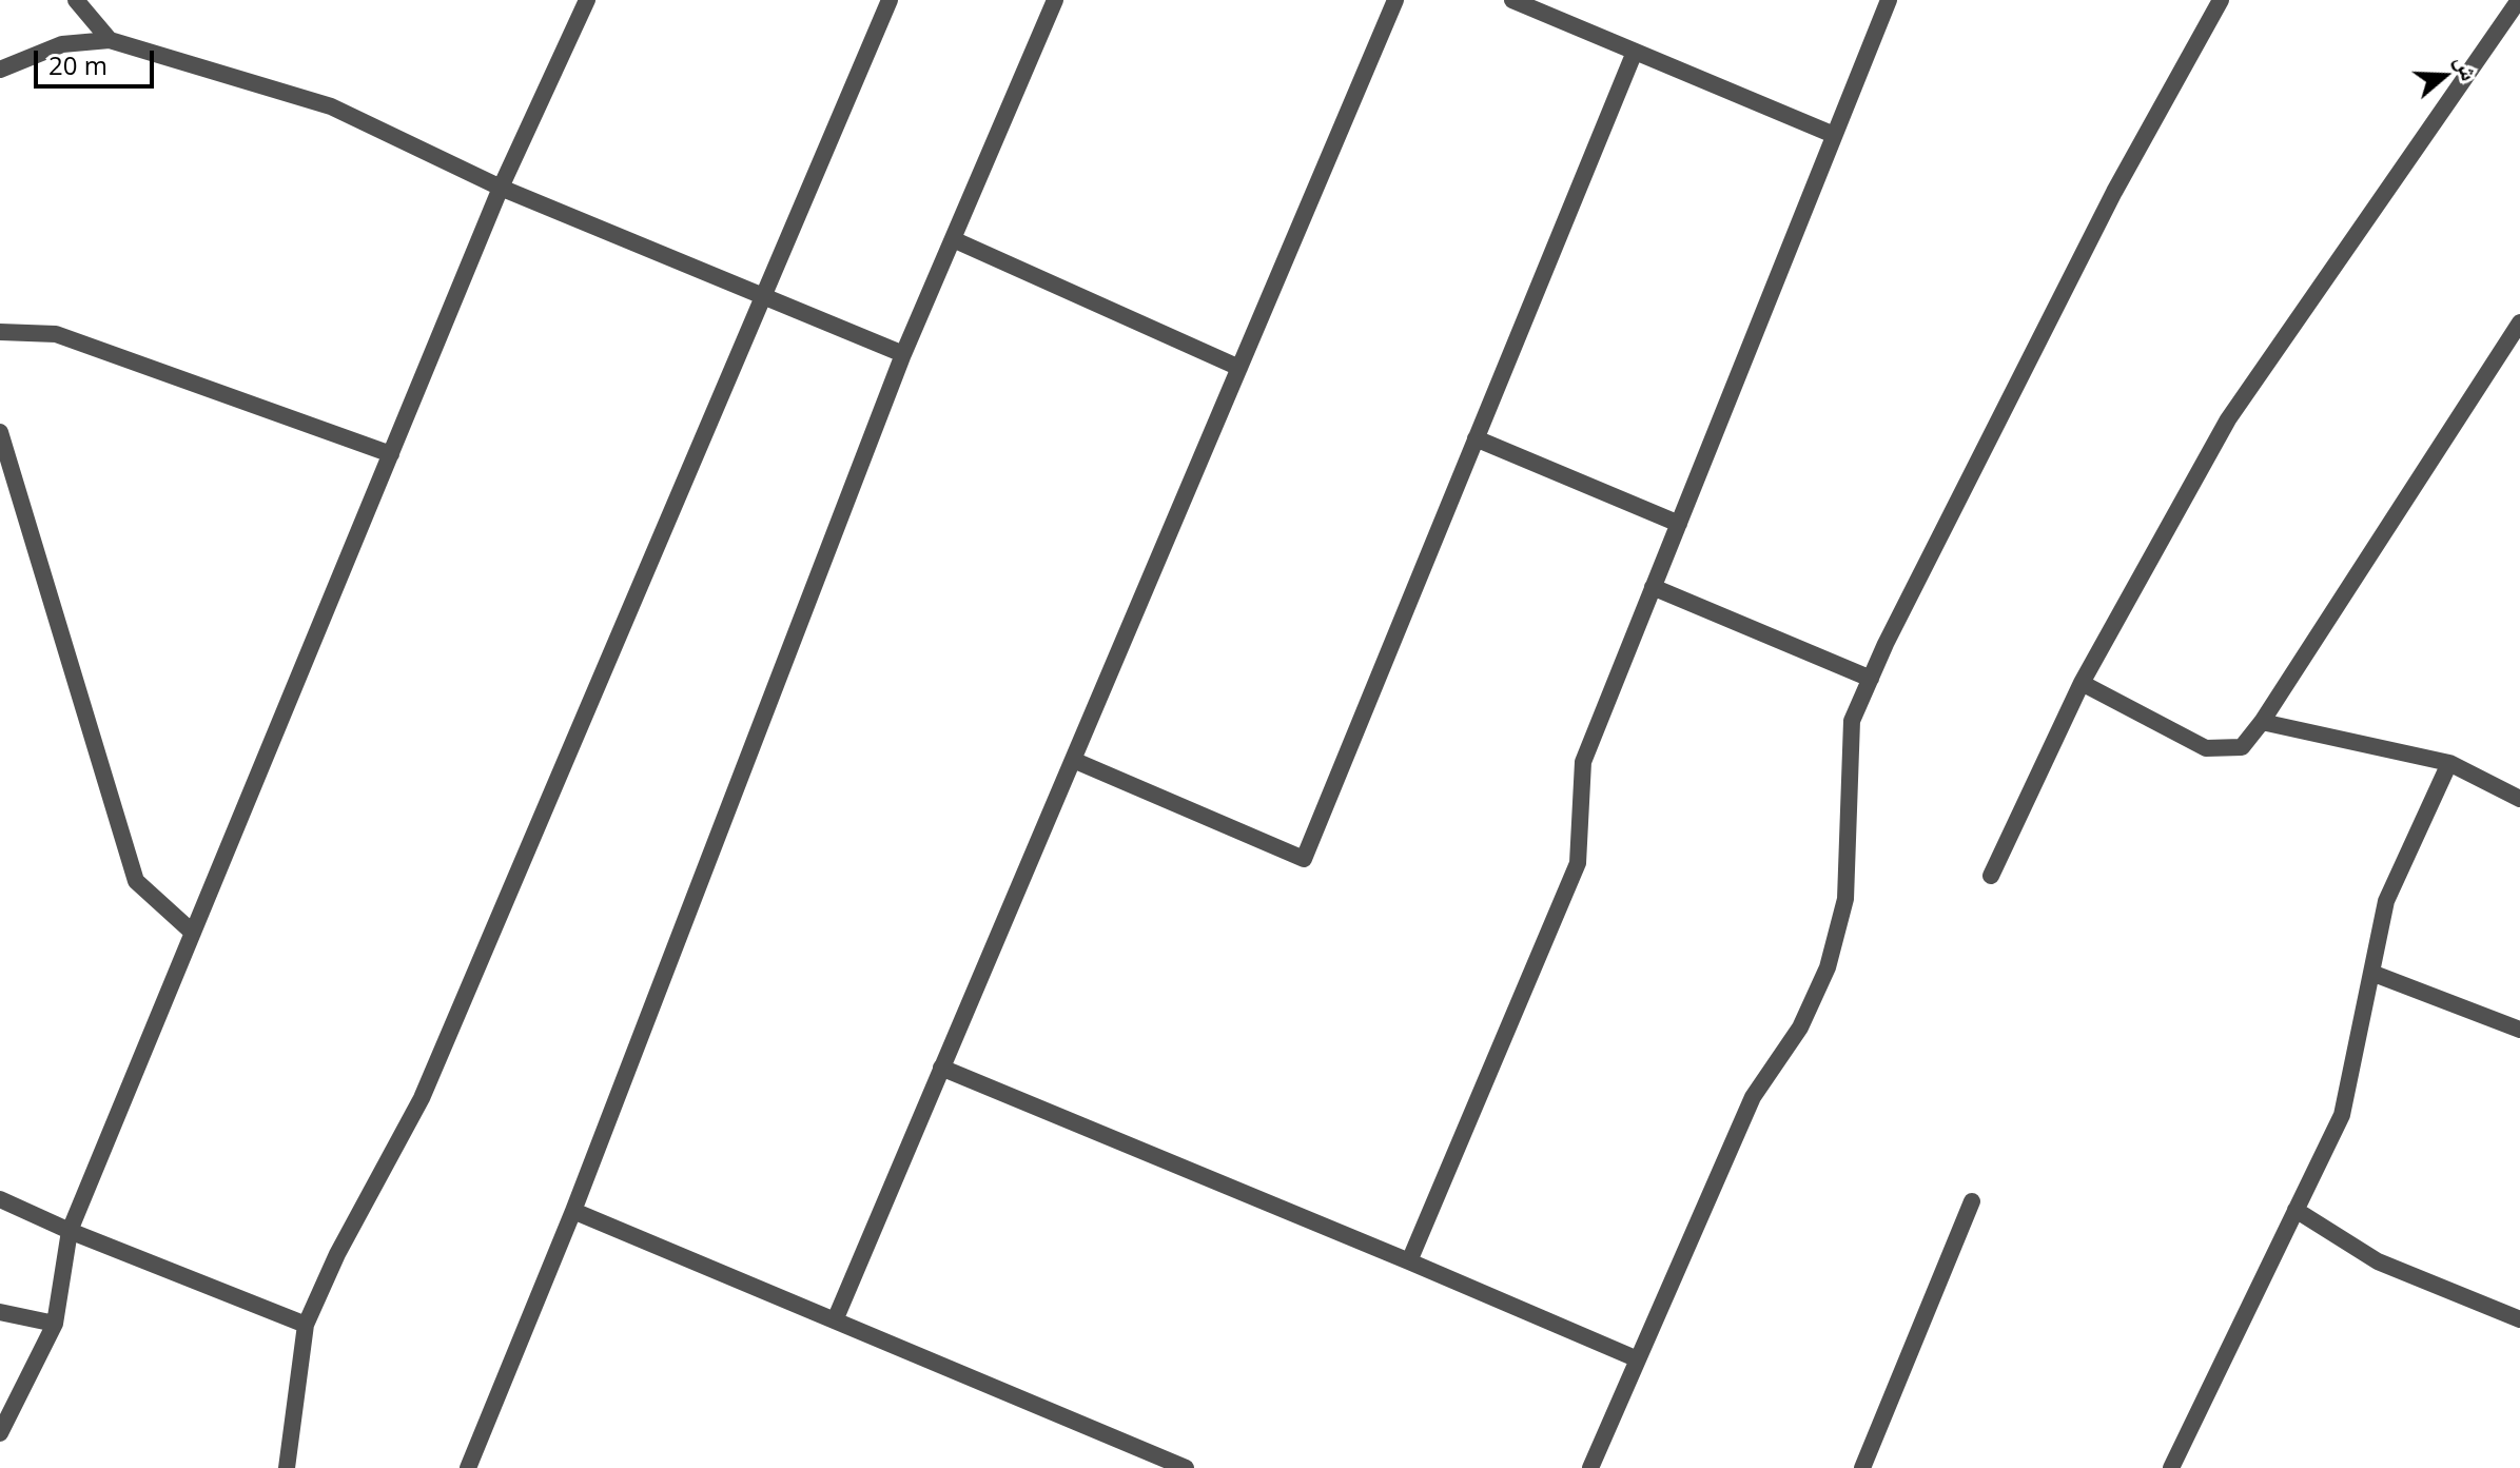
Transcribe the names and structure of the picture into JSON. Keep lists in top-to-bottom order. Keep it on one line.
{"scale_bar":"20 m","north":"right"}
